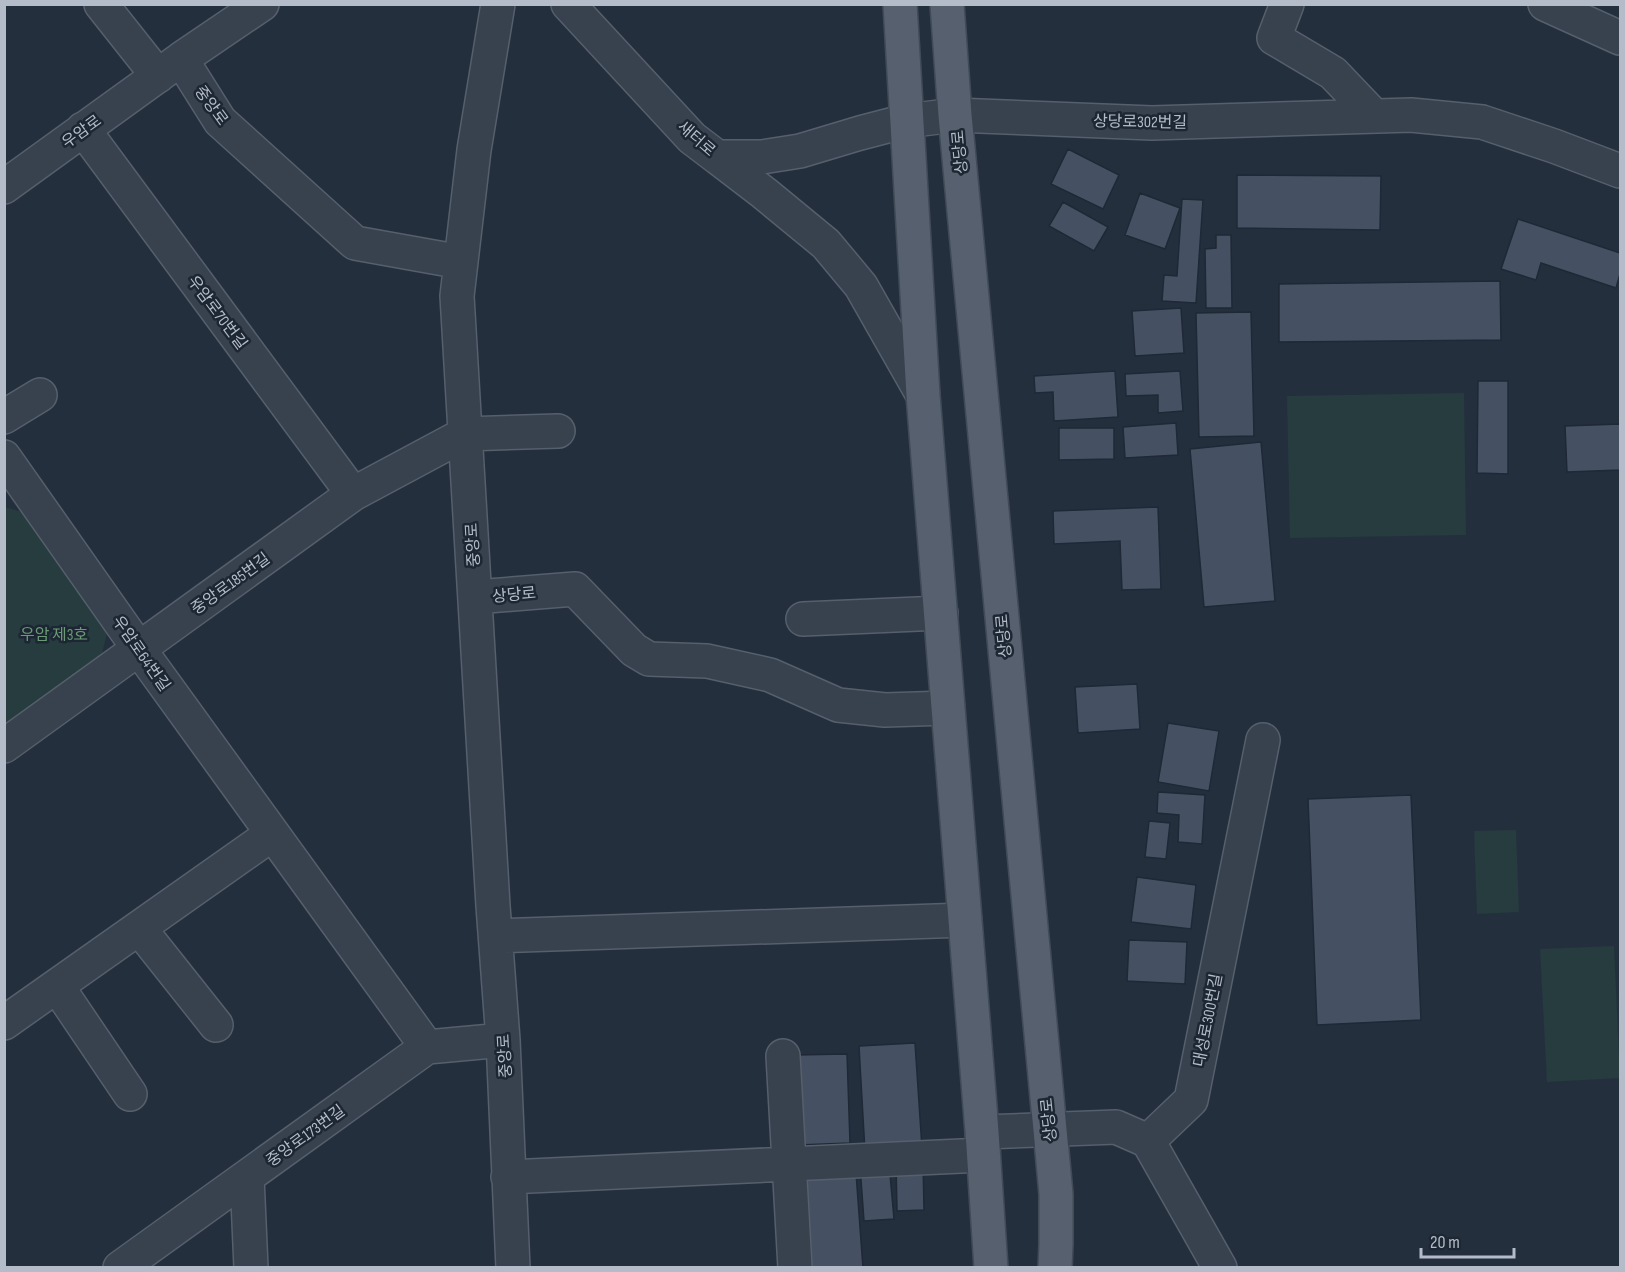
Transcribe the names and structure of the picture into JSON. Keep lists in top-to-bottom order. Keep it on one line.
{"streets":{"main road":["상당로"],"street":["중앙로","상당로302번길","우암로","새터로","우암로70번길","중앙로185번길","우암로64번길","대성로300번길","중앙로173번길"]},"crossings":[["중앙로","우암로"],["중앙로","상당로"],["중앙로","중앙로185번길"],["상당로302번길","새터로"],["상당로302번길","상당로"],["우암로","우암로70번길"],["우암로70번길","중앙로185번길"],["중앙로185번길","우암로64번길"],["우암로64번길","중앙로173번길"]],"parks":["우암 제3호"],"scale_bar":"20 m"}
